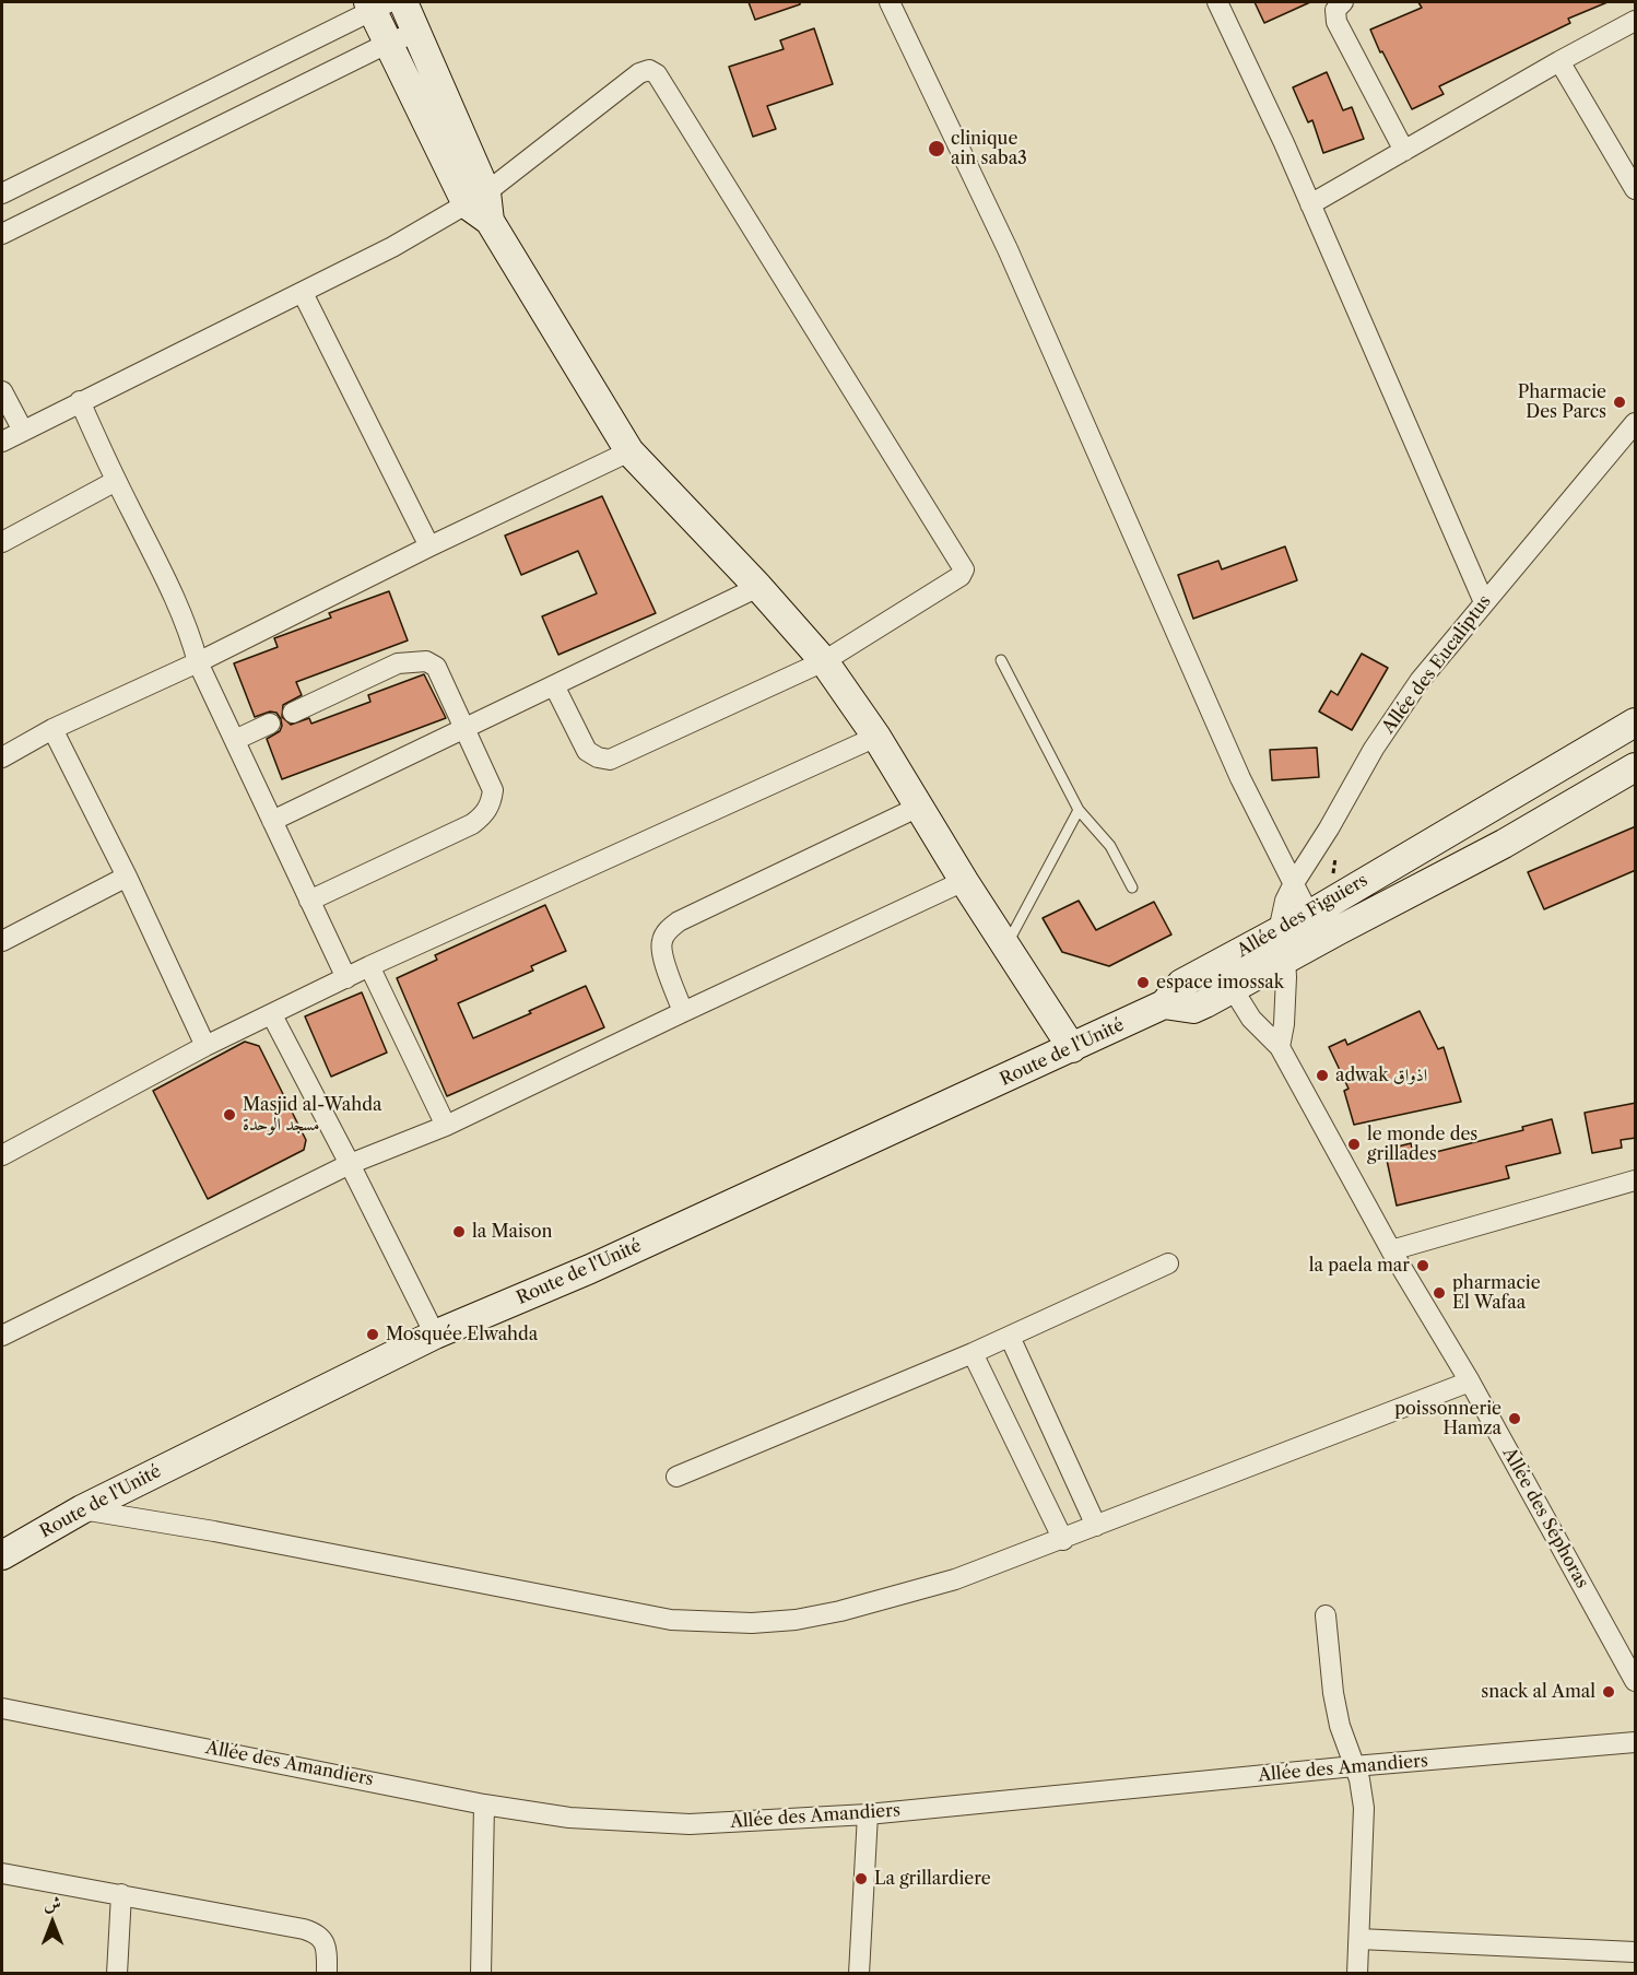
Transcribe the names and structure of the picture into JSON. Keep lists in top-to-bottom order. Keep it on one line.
{"streets":{"street":["Allée des Eucaliptus","Allée des Figuiers","Route de l'Unité","Allée des Séphoras","Allée des Amandiers"]},"crossings":[["Allée des Eucaliptus","Allée des Figuiers"],["Allée des Figuiers","Route de l'Unité"],["Allée des Figuiers","Allée des Séphoras"]],"places":["clinique ain saba3","Pharmacie Des Parcs","espace imossak","adwak اذواق","Masjid al-Wahda مسجد الوحدة","le monde des grillades","la Maison","la paela mar","pharmacie El Wafaa","Mosquée Elwahda","poissonnerie Hamza","snack al Amal","La grillardiere"],"north":"top"}
